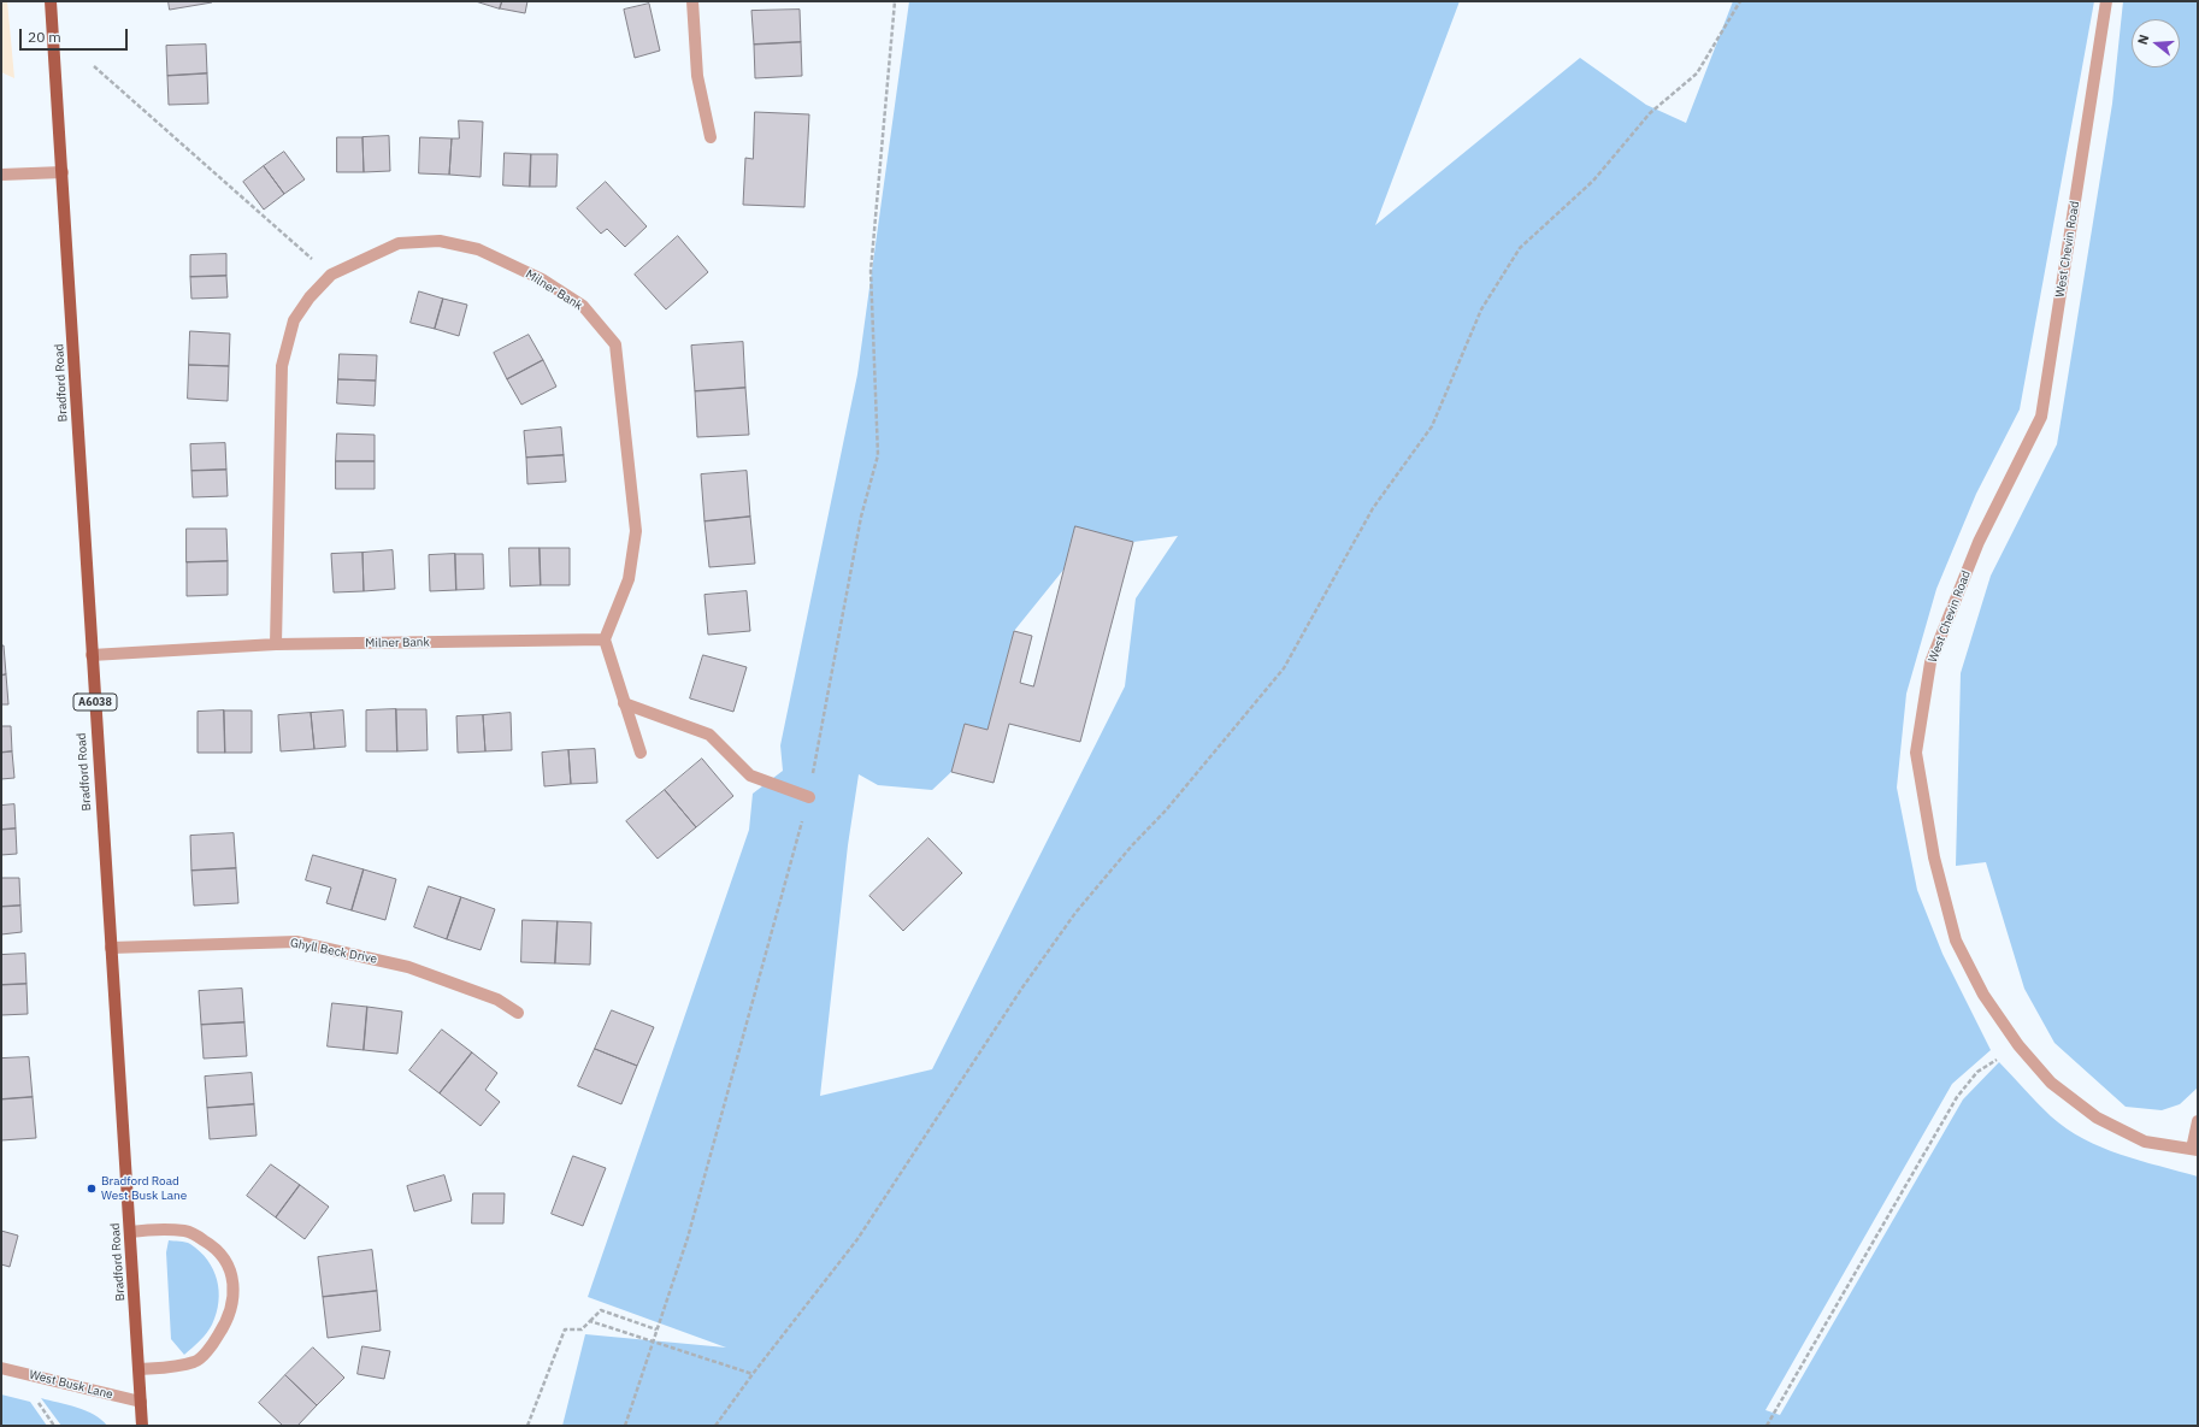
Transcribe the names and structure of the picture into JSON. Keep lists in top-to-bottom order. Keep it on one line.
{"streets":{"main road":["Bradford Road","A6038"],"street":["West Chevin Road","Milner Bank","Ghyll Beck Drive","West Busk Lane"]},"crossings":[["Milner Bank","Bradford Road"],["Bradford Road","Ghyll Beck Drive"],["Bradford Road","West Busk Lane"]],"places":["Bradford Road West Busk Lane"],"scale_bar":"20 m","north":"left"}
